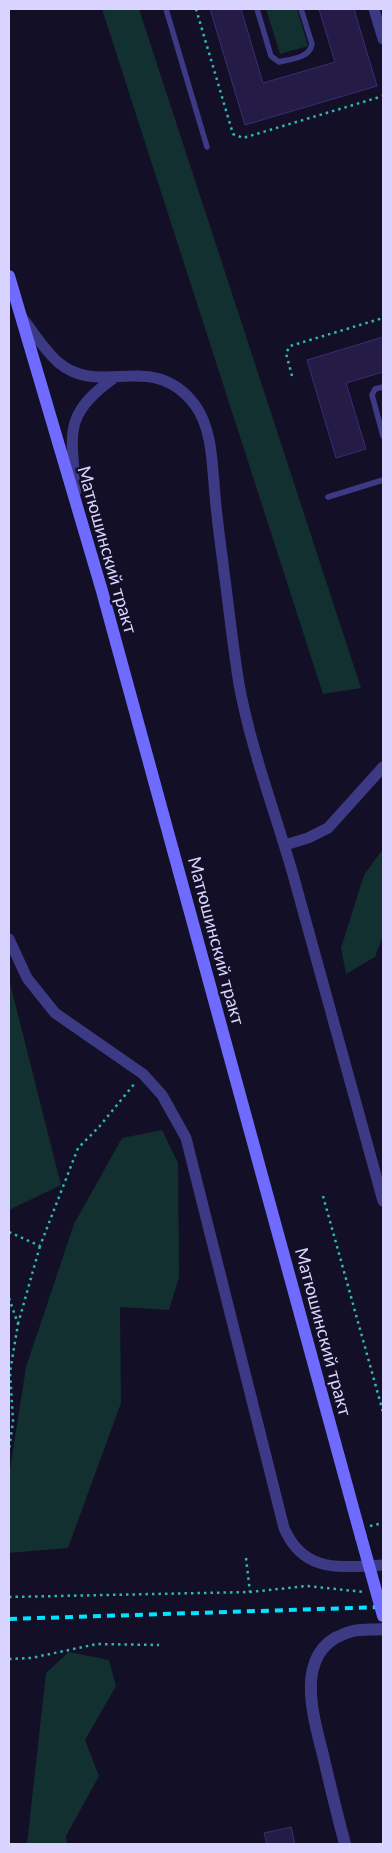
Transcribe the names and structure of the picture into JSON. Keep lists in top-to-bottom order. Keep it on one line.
{"streets":{"main road":["Матюшинский тракт"]}}
